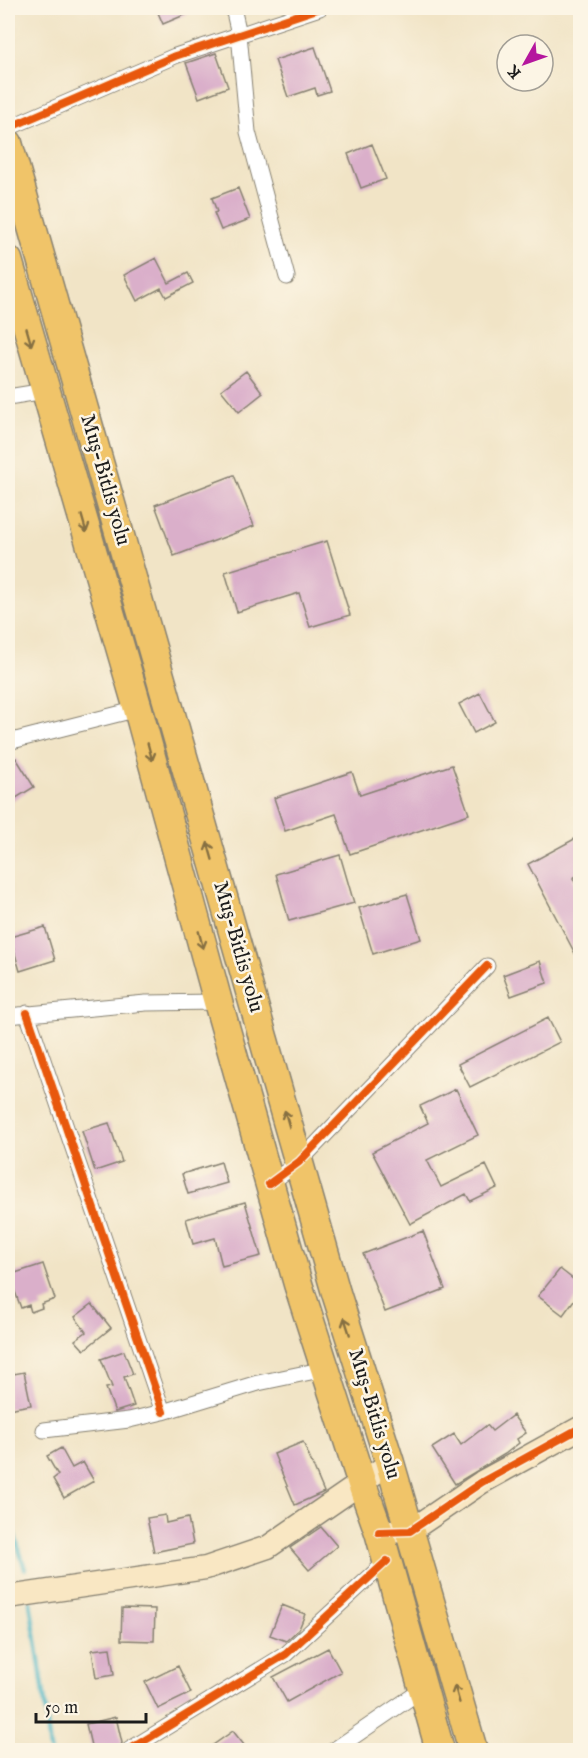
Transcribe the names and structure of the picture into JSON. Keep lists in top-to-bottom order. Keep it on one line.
{"streets":{"highway":["Muş-Bitlis yolu"]},"scale_bar":"50 m","north":"bottom left"}
